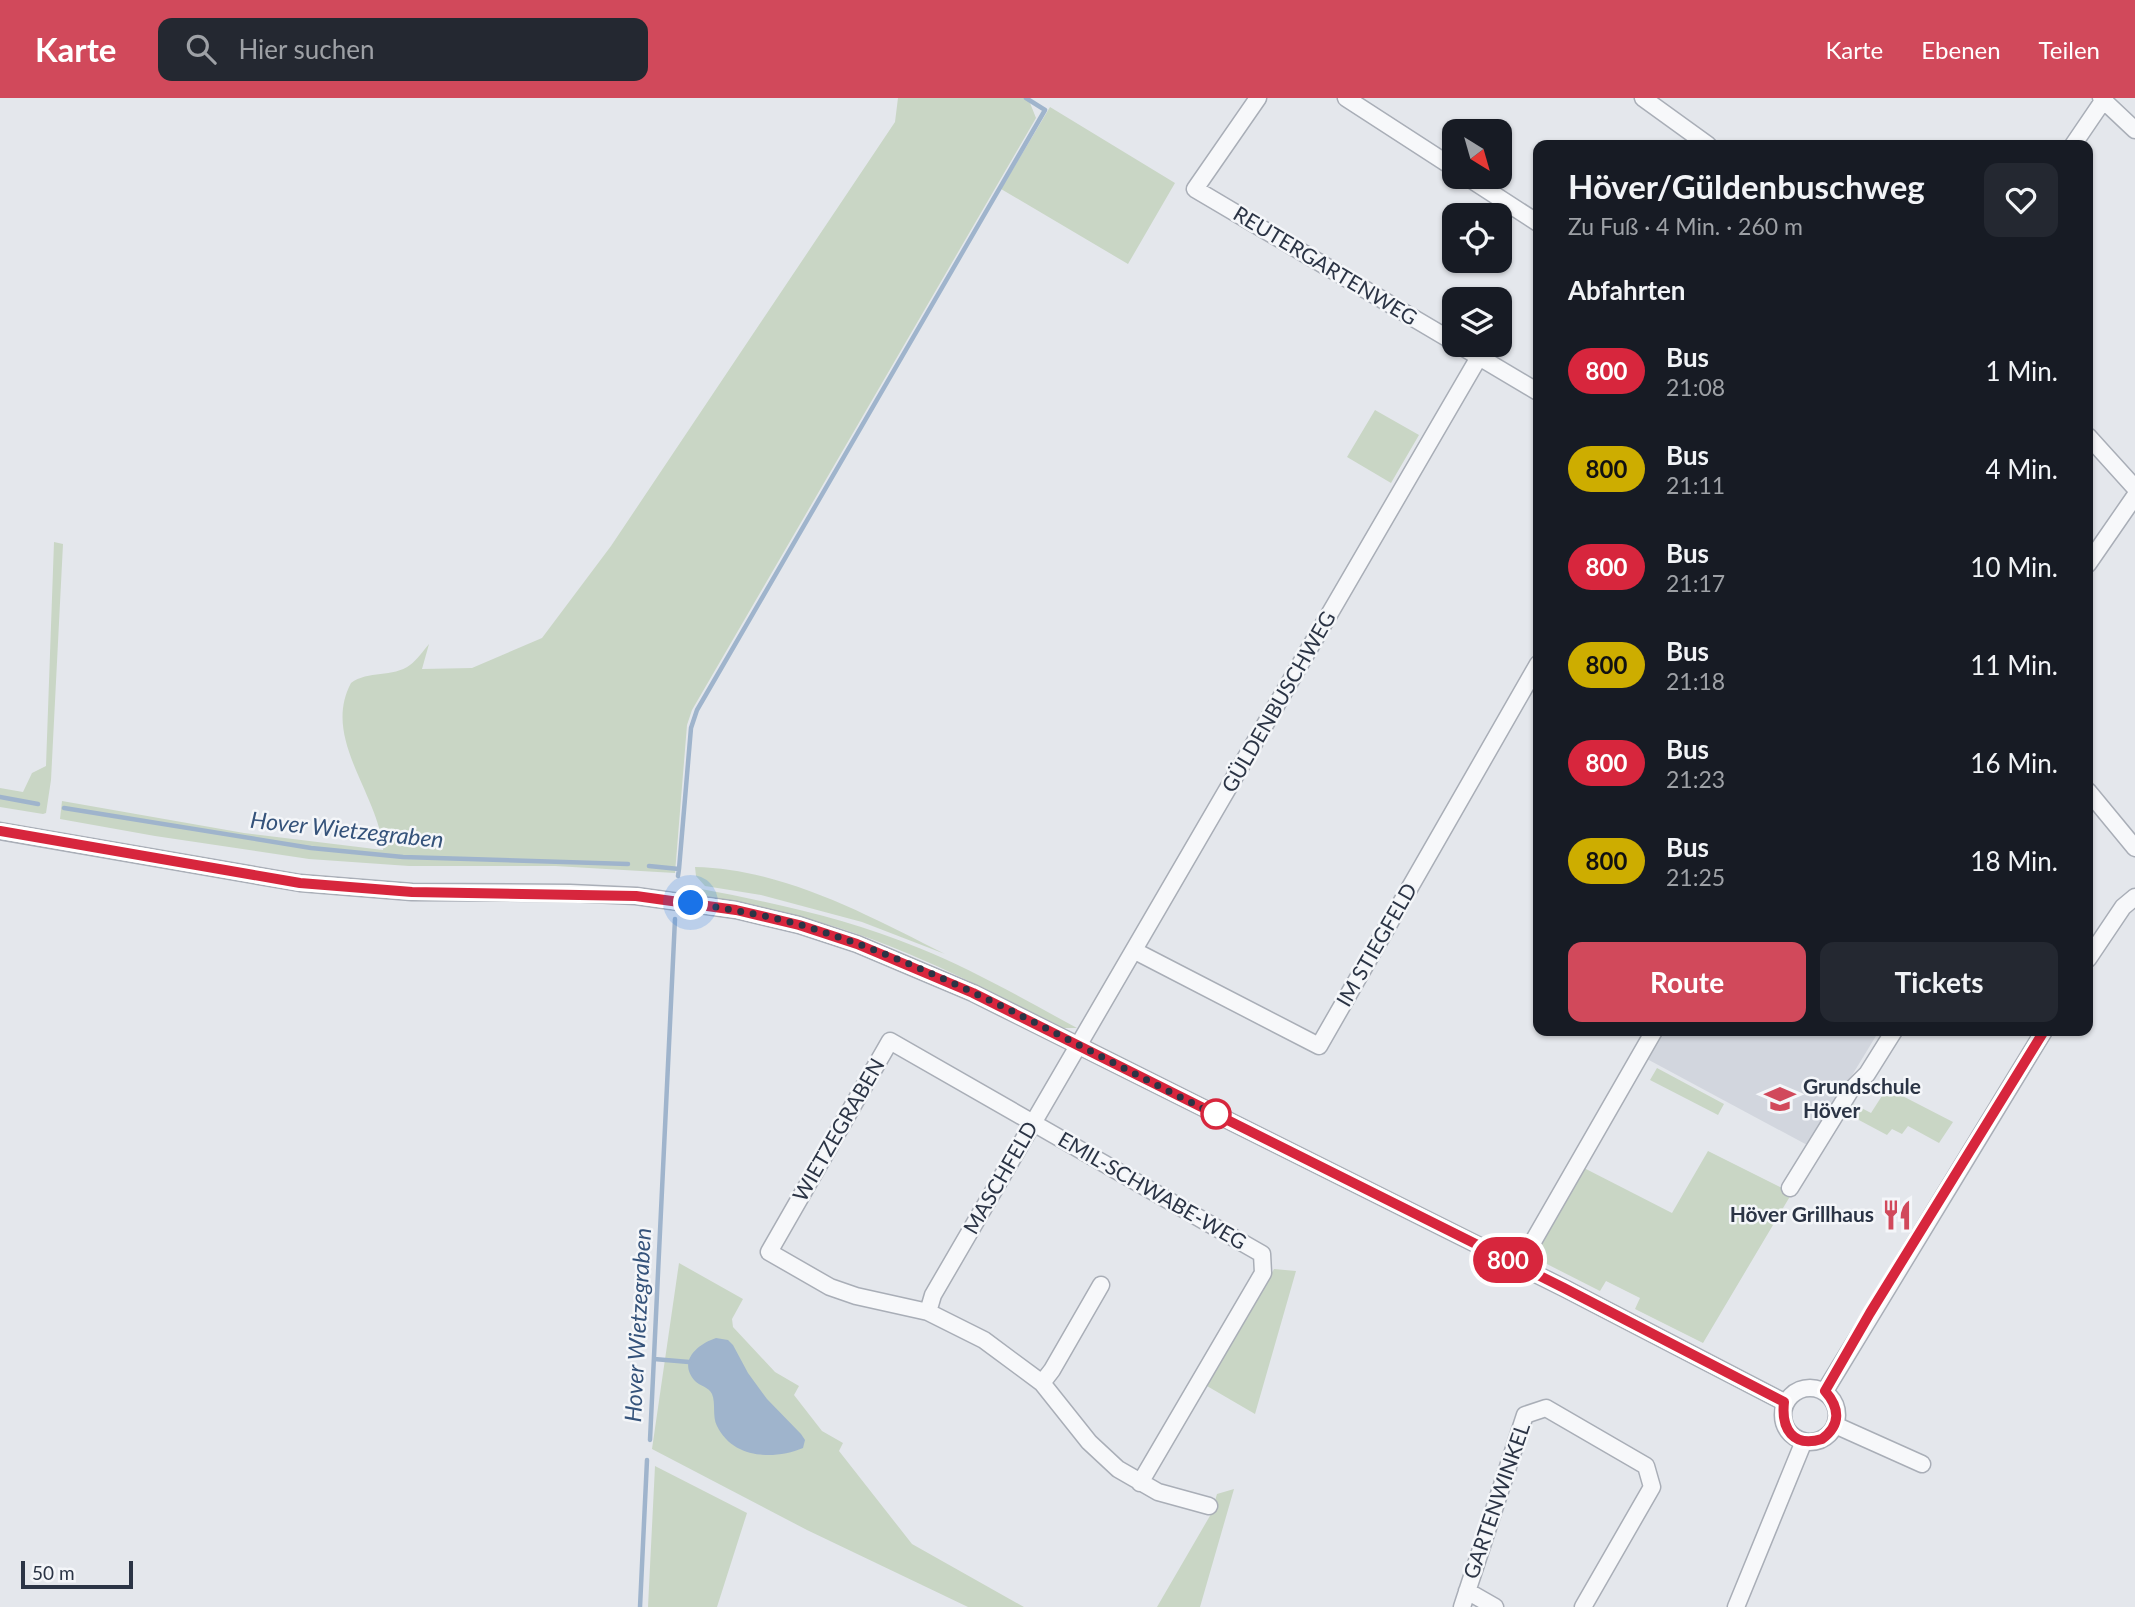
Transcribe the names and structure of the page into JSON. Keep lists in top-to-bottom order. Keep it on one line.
{"streets":{"street":["REUTERGARTENWEG","GÜLDENBUSCHWEG","IM STIEGFELD","WIETZEGRABEN","MASCHFELD","EMIL-SCHWABE-WEG","GARTENWINKEL"]},"crossings":[["REUTERGARTENWEG","GÜLDENBUSCHWEG"],["GÜLDENBUSCHWEG","IM STIEGFELD"],["GÜLDENBUSCHWEG","MASCHFELD"],["WIETZEGRABEN","MASCHFELD"],["WIETZEGRABEN","EMIL-SCHWABE-WEG"],["MASCHFELD","EMIL-SCHWABE-WEG"]],"water":["Hover Wietzegraben"],"places":{"school or university":["Grundschule Höver"],"restaurant":["Höver Grillhaus"]},"lines":["bus line 800"],"scale_bar":"50 m","north":"bottom right","page":{"header":"Karte","search":"Hier suchen","nav":["Karte","Ebenen","Teilen"],"on_map":"800","heading":[["Höver/Güldenbuschweg","Zu Fuß · 4 Min. · 260 m"],"Abfahrten"],"list":[{"mark":"800","name":"Bus","note":"21:08","value":"1 Min."},{"mark":"800","name":"Bus","note":"21:11","value":"4 Min."},{"mark":"800","name":"Bus","note":"21:17","value":"10 Min."},{"mark":"800","name":"Bus","note":"21:18","value":"11 Min."},{"mark":"800","name":"Bus","note":"21:23","value":"16 Min."},{"mark":"800","name":"Bus","note":"21:25","value":"18 Min."}],"buttons":["Route","Tickets"],"scale":"50 m"}}
